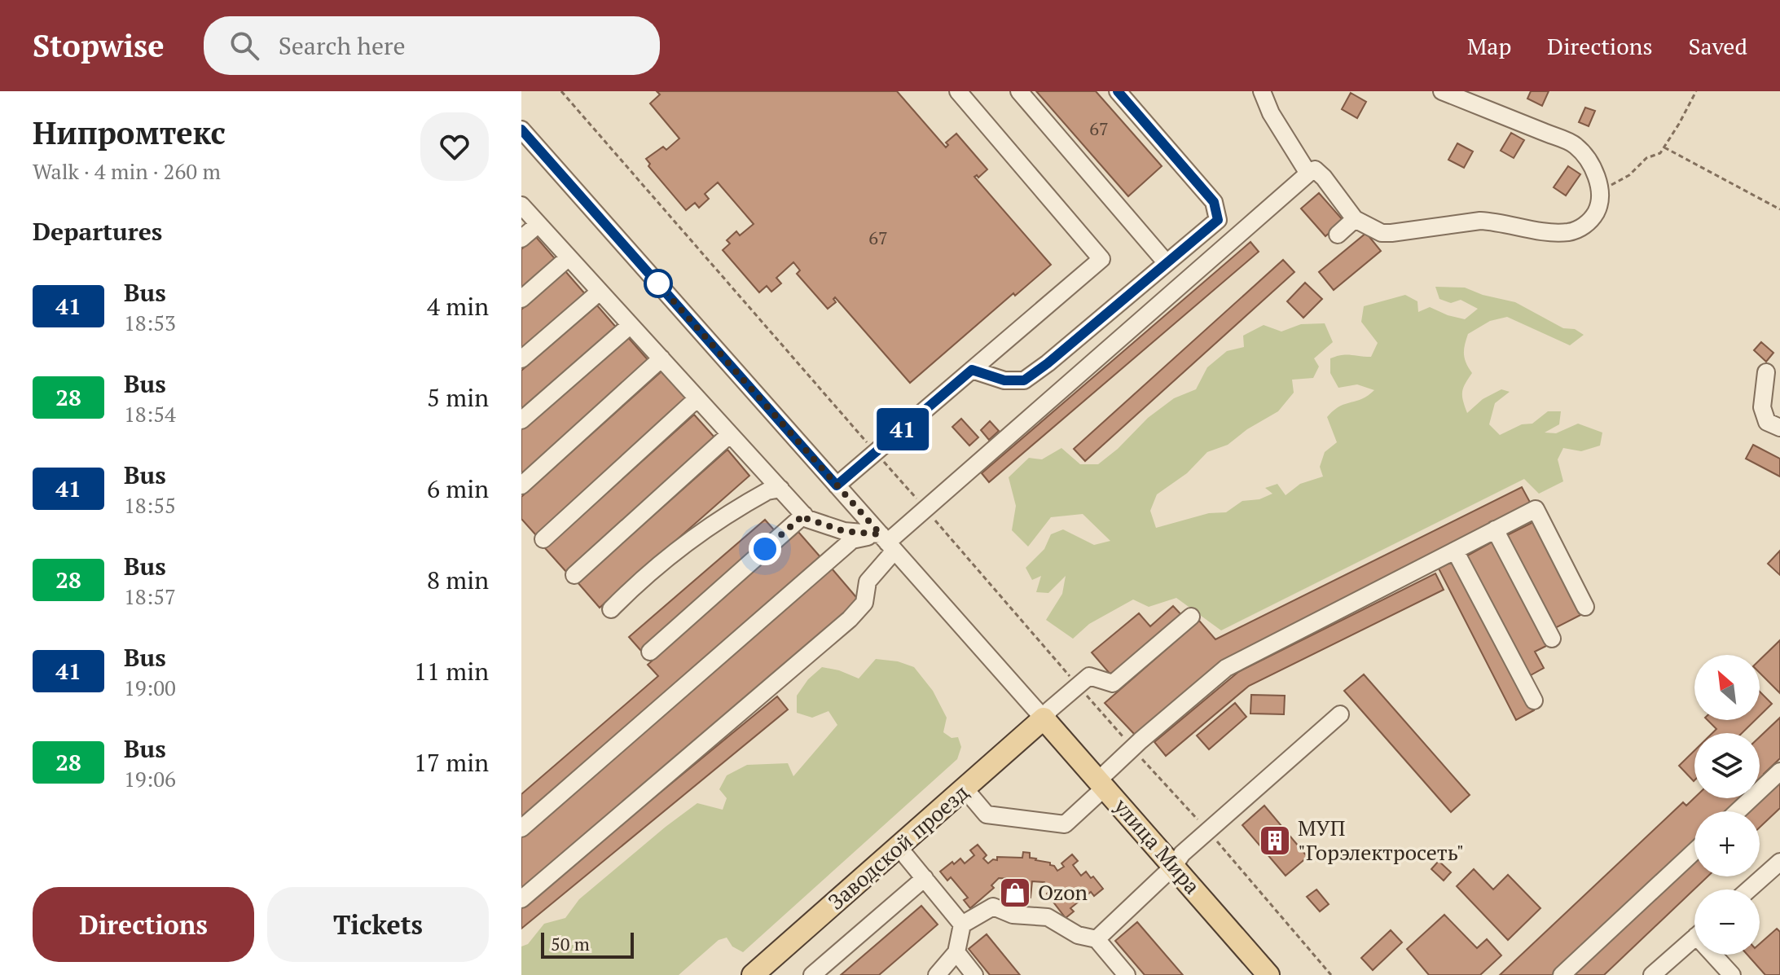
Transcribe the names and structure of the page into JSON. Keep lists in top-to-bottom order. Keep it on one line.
{"streets":{"main road":["улица Мира","Заводской проезд"]},"crossings":[["улица Мира","Заводской проезд"]],"places":{"building":["МУП \"Горэлектросеть\""],"shop":["Ozon"]},"lines":["bus line 41"],"house_numbers":["67","67"],"scale_bar":"50 m","north":"top left","page":{"header":"Stopwise","search":"Search here","nav":["Map","Directions","Saved"],"heading":[["Нипромтекс","Walk · 4 min · 260 m"],"Departures"],"on_map":"41","list":[{"mark":"41","name":"Bus","note":"18:53","value":"4 min"},{"mark":"28","name":"Bus","note":"18:54","value":"5 min"},{"mark":"41","name":"Bus","note":"18:55","value":"6 min"},{"mark":"28","name":"Bus","note":"18:57","value":"8 min"},{"mark":"41","name":"Bus","note":"19:00","value":"11 min"},{"mark":"28","name":"Bus","note":"19:06","value":"17 min"}],"map_buttons":["+","−"],"buttons":["Directions","Tickets"],"scale":"50 m"}}
